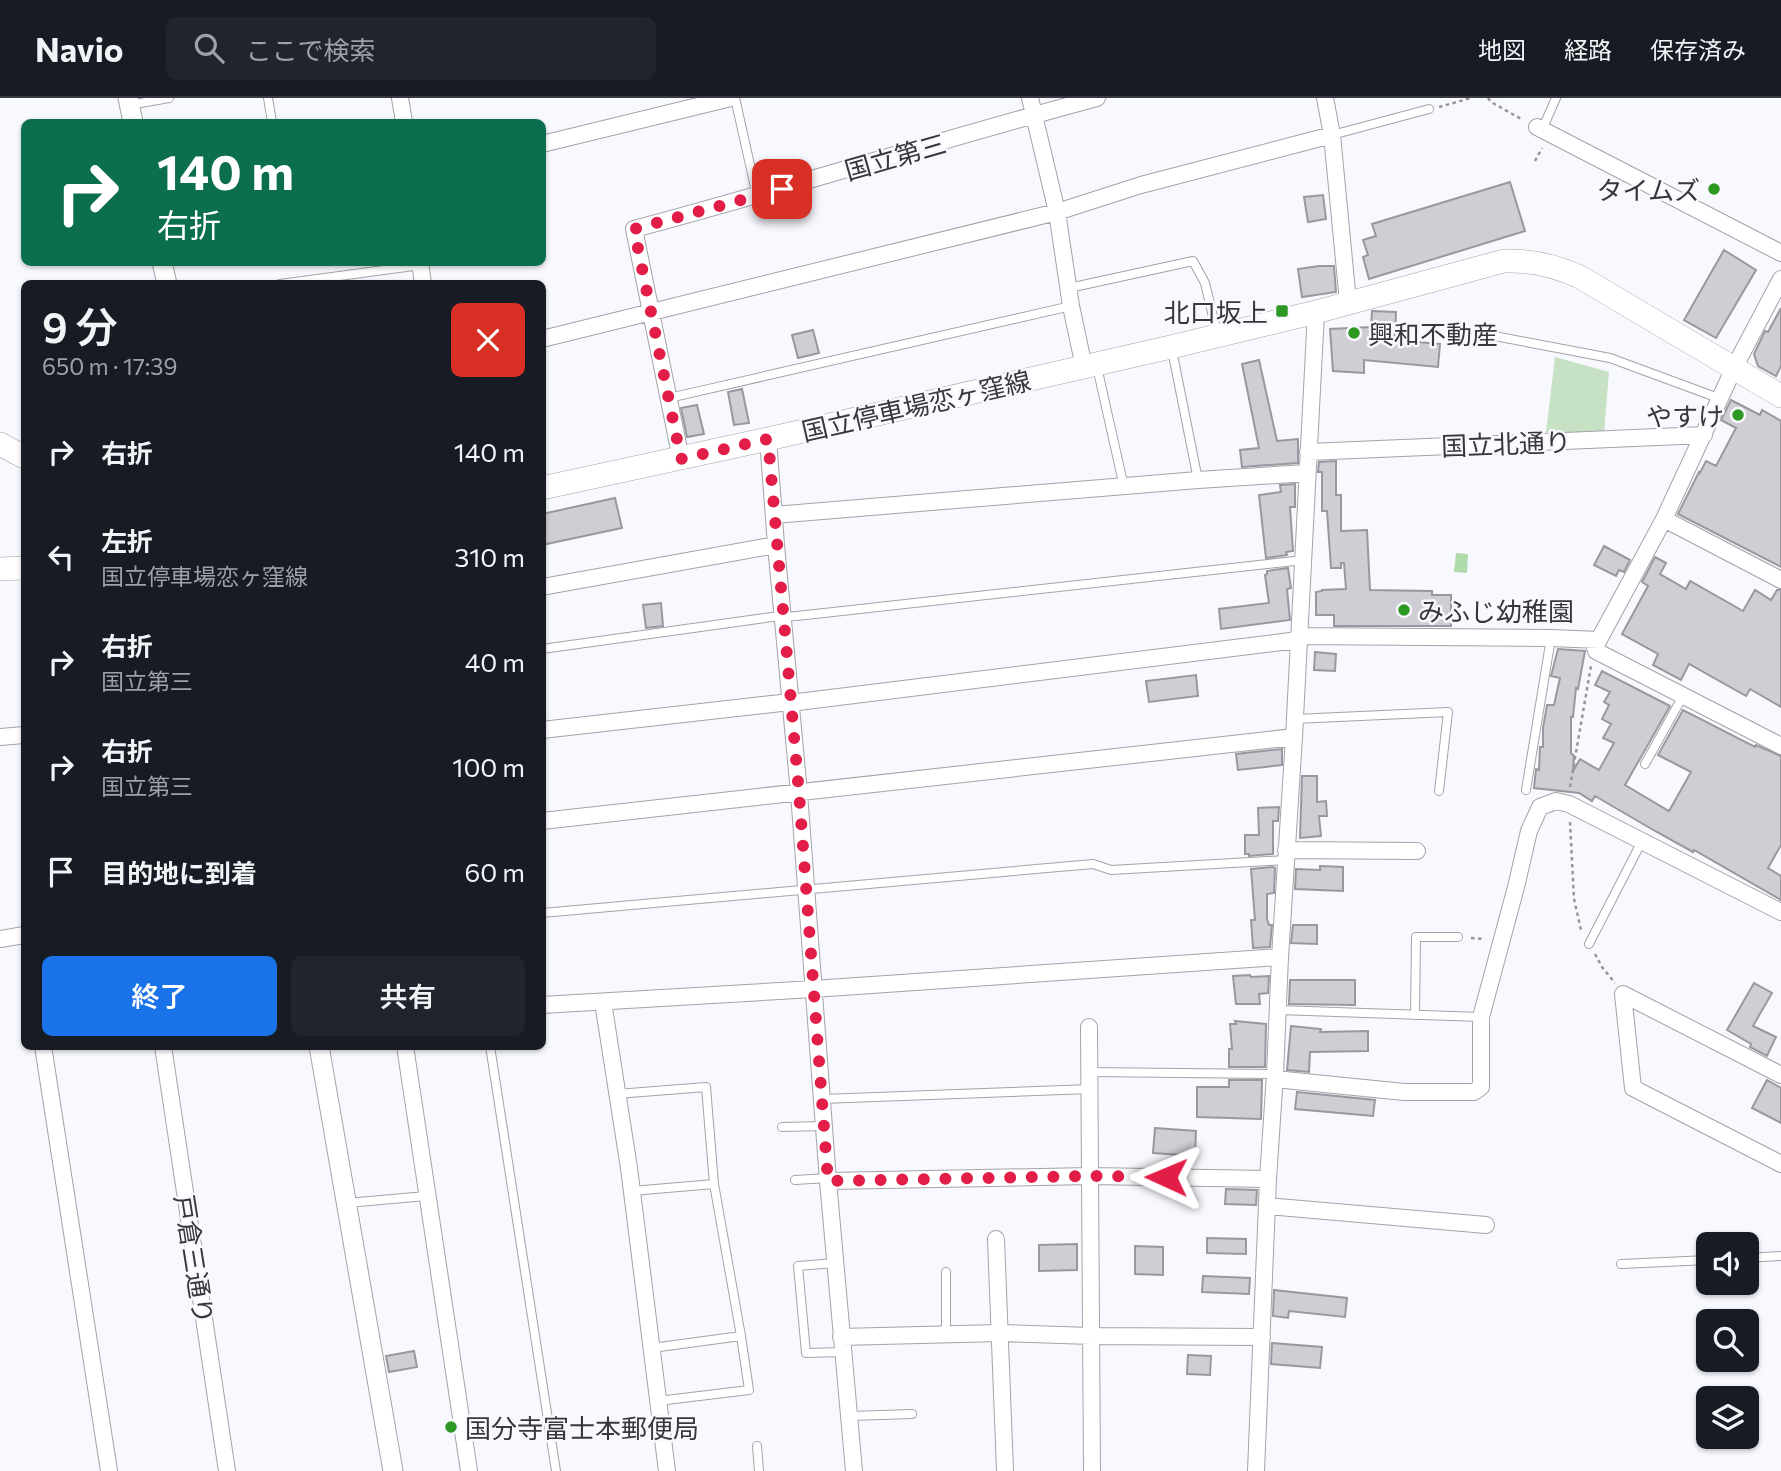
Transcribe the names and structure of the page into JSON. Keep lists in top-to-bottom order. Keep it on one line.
{"streets":{"main road":["国立停車場恋ヶ窪線"],"street":["国立第三","国立北通り","戸倉三通り"]},"crossings":[["国立第三","国立停車場恋ヶ窪線"]],"places":{"other":["タイムズ","興和不動産","やすけ","みふじ幼稚園","国分寺富士本郵便局"],"transit":["北口坂上"]},"page":{"header":"Navio","search":"ここで検索","nav":["地図","経路","保存済み"],"turn":["140 m","右折"],"heading":["9 分","650 m · 17:39"],"list":[{"name":"右折","value":"140 m"},{"name":"左折","note":"国立停車場恋ヶ窪線","value":"310 m"},{"name":"右折","note":"国立第三","value":"40 m"},{"name":"右折","note":"国立第三","value":"100 m"},{"name":"目的地に到着","value":"60 m"}],"buttons":["終了","共有"]}}
